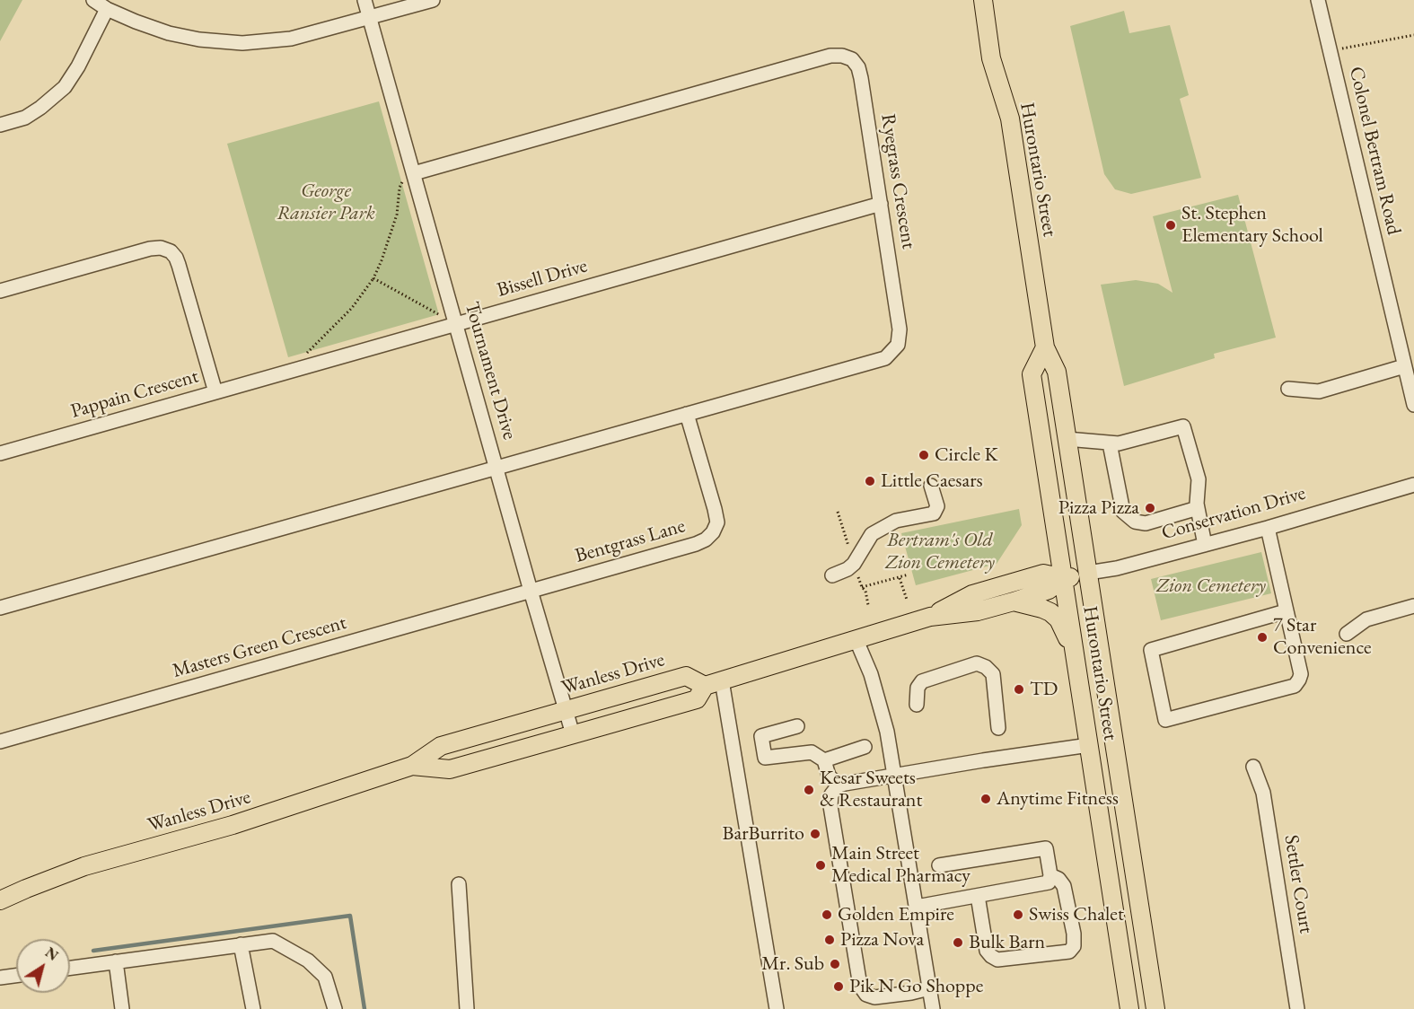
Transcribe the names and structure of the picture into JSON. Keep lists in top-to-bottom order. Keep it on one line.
{"streets":{"main road":["Hurontario Street","Conservation Drive","Wanless Drive"],"street":["Colonel Bertram Road","Ryegrass Crescent","Bissell Drive","Tournament Drive","Pappain Crescent","Bentgrass Lane","Masters Green Crescent","Settler Court"]},"crossings":[["Hurontario Street","Conservation Drive"],["Hurontario Street","Wanless Drive"],["Ryegrass Crescent","Bissell Drive"],["Ryegrass Crescent","Tournament Drive"],["Ryegrass Crescent","Bentgrass Lane"],["Bissell Drive","Tournament Drive"],["Bissell Drive","Pappain Crescent"],["Tournament Drive","Bentgrass Lane"],["Tournament Drive","Masters Green Crescent"],["Tournament Drive","Wanless Drive"],["Conservation Drive","Wanless Drive"],["Bentgrass Lane","Masters Green Crescent"]],"parks":["George Ransier Park","Bertram's Old Zion Cemetery","Zion Cemetery"],"places":["St. Stephen Elementary School","Circle K","Little Caesars","Pizza Pizza","7 Star Convenience","TD","Kesar Sweets & Restaurant","Anytime Fitness","BarBurrito","Main Street Medical Pharmacy","Golden Empire","Swiss Chalet","Pizza Nova","Bulk Barn","Mr. Sub","Pik N Go Shoppe"],"north":"top right"}
